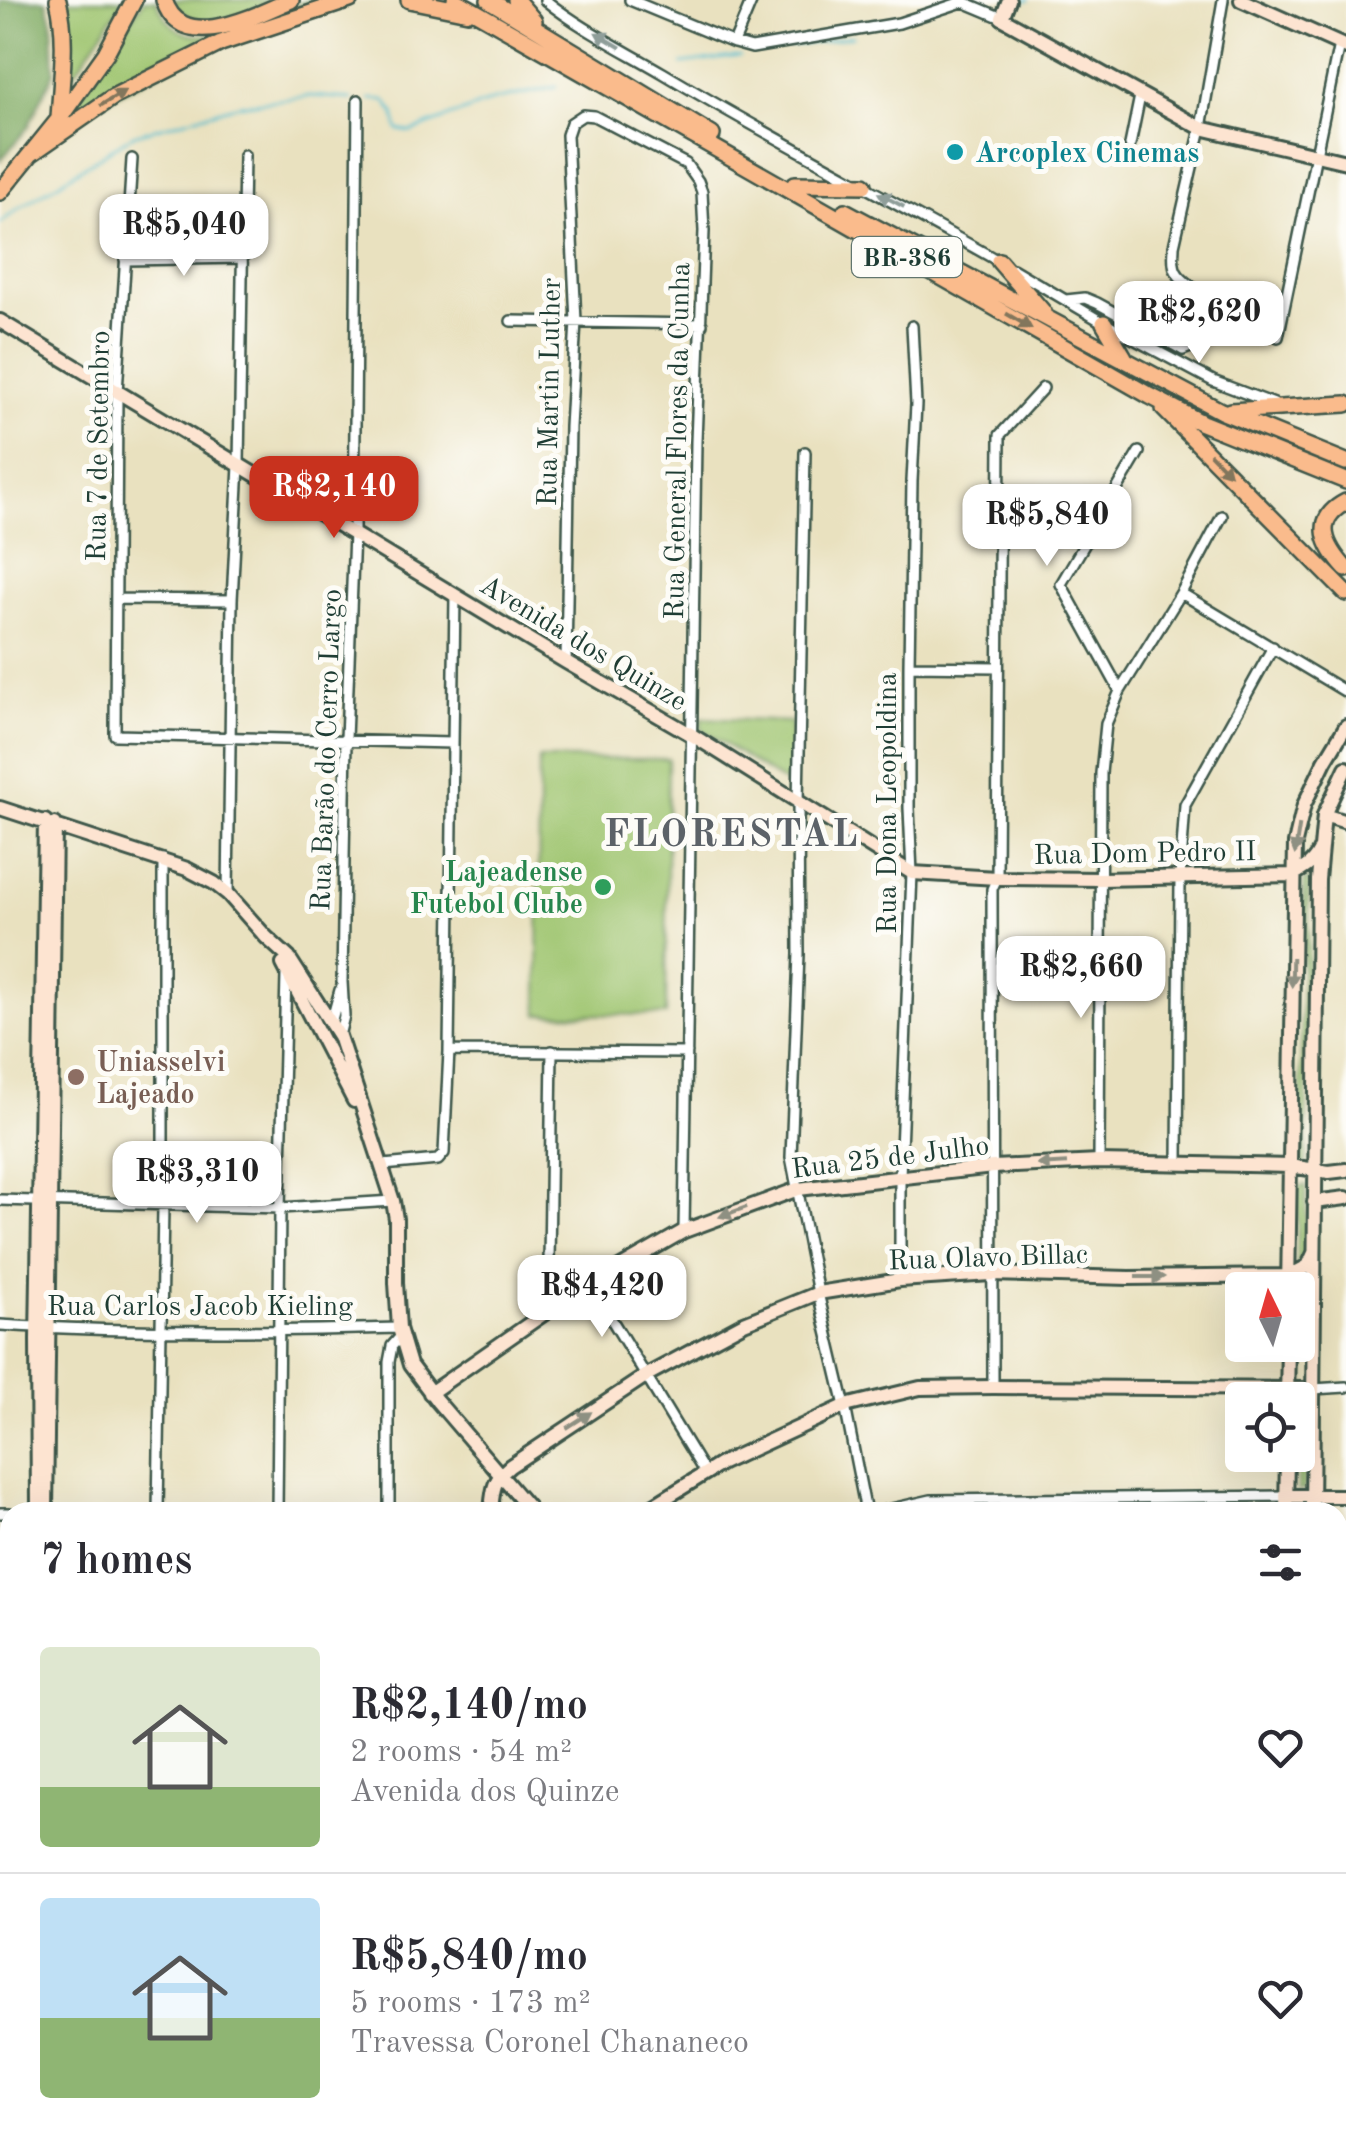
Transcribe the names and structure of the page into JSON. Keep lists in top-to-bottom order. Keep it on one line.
{"streets":{"highway":["BR-386"],"street":["Rua Martin Luther","Rua General Flores da Cunha","Rua 7 de Setembro","Avenida dos Quinze","Rua Barão do Cerro Largo","Rua Dona Leopoldina","Rua Dom Pedro II","Rua 25 de Julho","Rua Olavo Billac","Rua Carlos Jacob Kieling"]},"crossings":[["Rua Martin Luther","Rua General Flores da Cunha"],["Rua Martin Luther","Avenida dos Quinze"],["Rua General Flores da Cunha","Avenida dos Quinze"],["Rua General Flores da Cunha","Rua 25 de Julho"],["Rua 7 de Setembro","Avenida dos Quinze"],["Avenida dos Quinze","Rua Barão do Cerro Largo"],["Avenida dos Quinze","Rua Dona Leopoldina"],["Avenida dos Quinze","Rua Dom Pedro II"],["Rua Dona Leopoldina","Rua 25 de Julho"],["Rua Dona Leopoldina","Rua Olavo Billac"]],"districts":["FLORESTAL"],"places":["Arcoplex Cinemas","Lajeadense Futebol Clube","Uniasselvi Lajeado"],"north":"top","page":{"price":["R$5,040","R$2,620","R$2,140","R$5,840","R$2,660","R$3,310","R$4,420"],"heading":"7 homes","list":[{"name":"R$2,140/mo","note":"2 rooms · 54 m² · Avenida dos Quinze"},{"name":"R$5,840/mo","note":"5 rooms · 173 m² · Travessa Coronel Chananeco"}]}}
